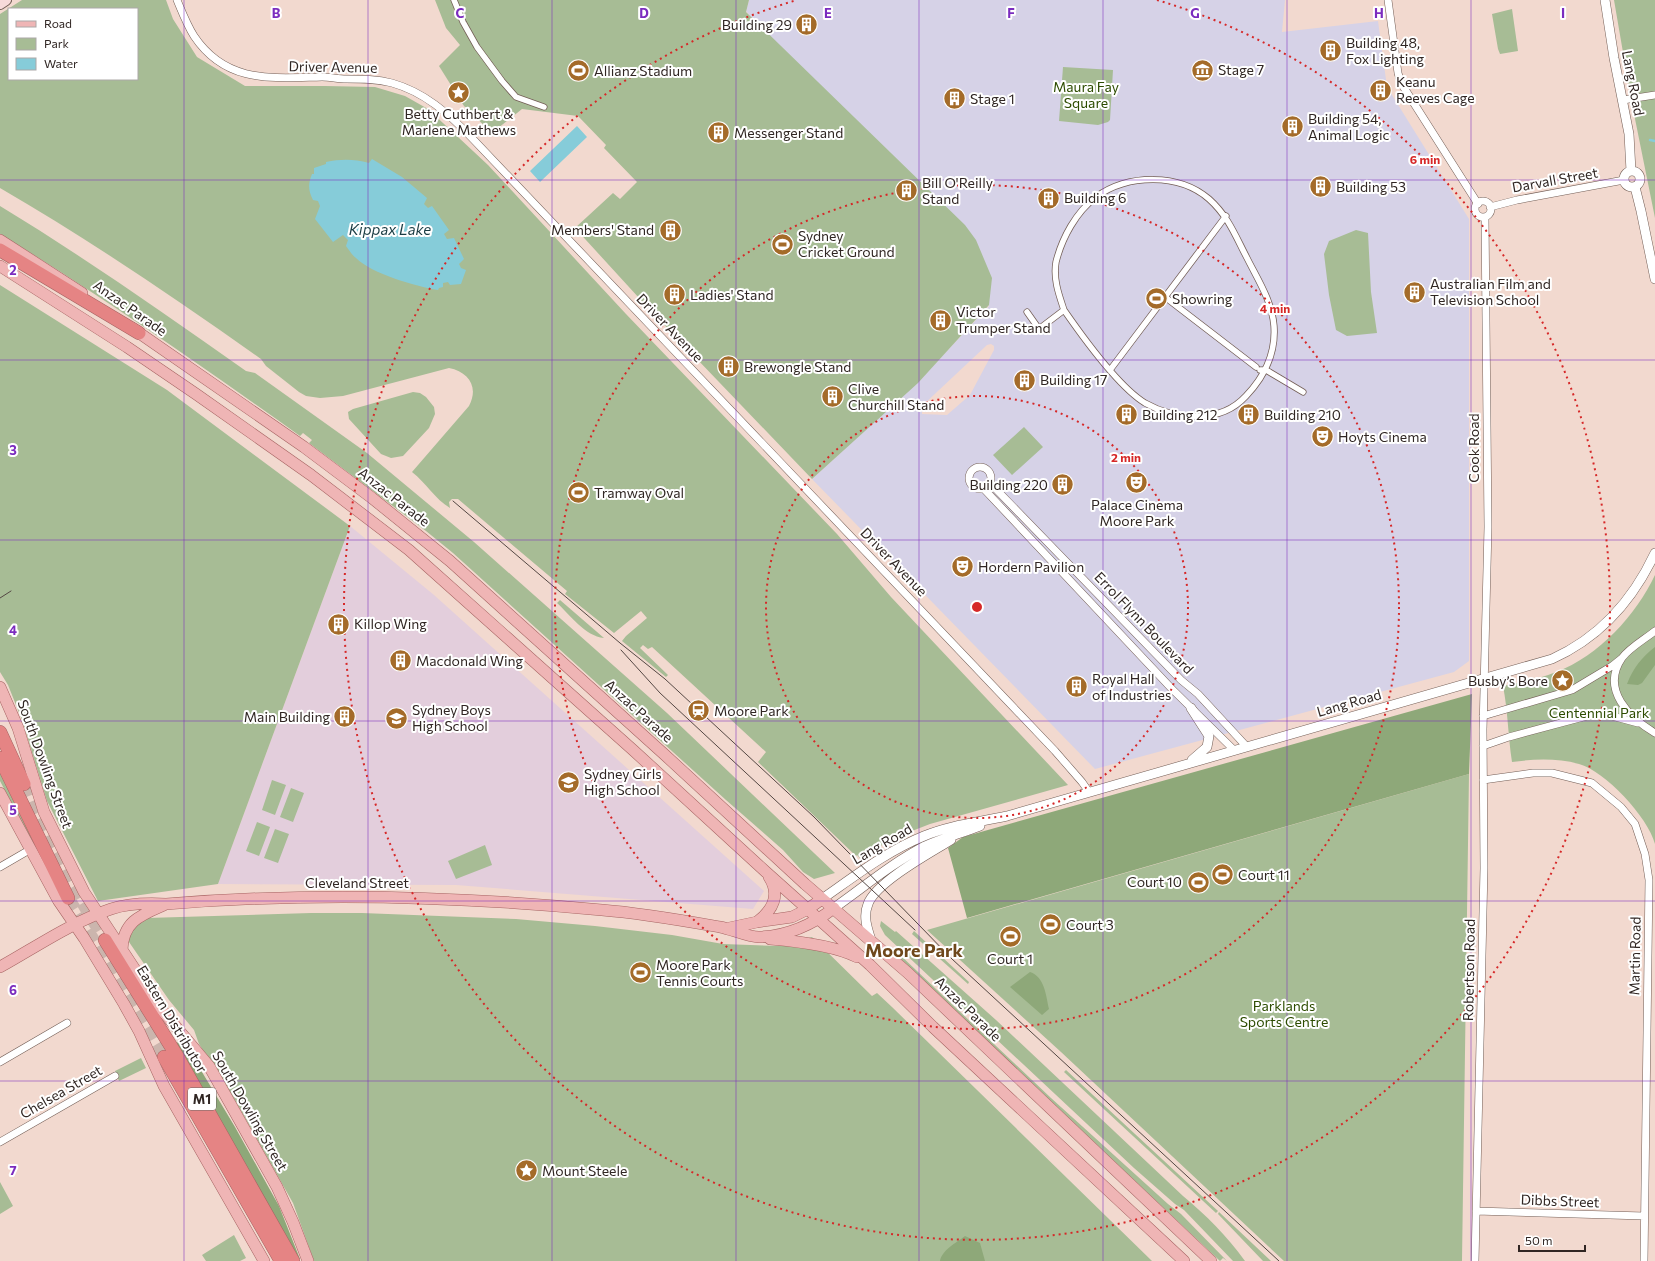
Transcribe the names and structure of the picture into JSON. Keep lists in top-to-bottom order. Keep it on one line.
{"streets":{"highway":["Eastern Distributor","M1"],"main road":["Anzac Parade","South Dowling Street","Cleveland Street"],"street":["Driver Avenue","Lang Road","Darvall Street","Cook Road","Errol Flynn Boulevard","Martin Road","Robertson Road","Chelsea Street","Dibbs Street"]},"crossings":[["Driver Avenue","Lang Road"],["Lang Road","Darvall Street"],["Lang Road","Anzac Parade"],["Lang Road","Cook Road"],["Lang Road","Errol Flynn Boulevard"],["Lang Road","Cleveland Street"],["Lang Road","Robertson Road"],["Darvall Street","Cook Road"],["Anzac Parade","Cleveland Street"],["Cook Road","Robertson Road"],["South Dowling Street","Cleveland Street"],["Martin Road","Robertson Road"],["Martin Road","Dibbs Street"],["Robertson Road","Dibbs Street"]],"districts":["Moore Park"],"water":["Kippax Lake"],"parks":["Maura Fay Square","Centennial Park","Parklands Sports Centre"],"places":{"building":["Building 29","Building 48, Fox Lighting","Keanu Reeves Cage","Stage 1","Building 54, Animal Logic","Messenger Stand","Building 53","Bill O'Reilly Stand","Building 6","Members' Stand","Australian Film and Television School","Ladies' Stand","Victor Trumper Stand","Brewongle Stand","Building 17","Clive Churchill Stand","Building 212","Building 210","Building 220","Killop Wing","Macdonald Wing","Royal Hall of Industries","Main Building"],"museum":["Stage 7"],"sports":["Allianz Stadium","Sydney Cricket Ground","Showring","Tramway Oval","Court 11","Court 10","Court 3","Court 1","Moore Park Tennis Courts"],"place":["Betty Cuthbert & Marlene Mathews","Busby’s Bore","Mount Steele"],"theatre":["Hoyts Cinema","Palace Cinema Moore Park","Hordern Pavilion"],"station":["Moore Park"],"school or university":["Sydney Boys High School","Sydney Girls High School"]},"legend":["Road","Park","Water"],"scale_bar":"50 m","grid":{"columns":["B","C","D","E","F","G","H","I"],"rows":["2","3","4","5","6","7"]},"rings":["6 min","4 min","2 min"]}
